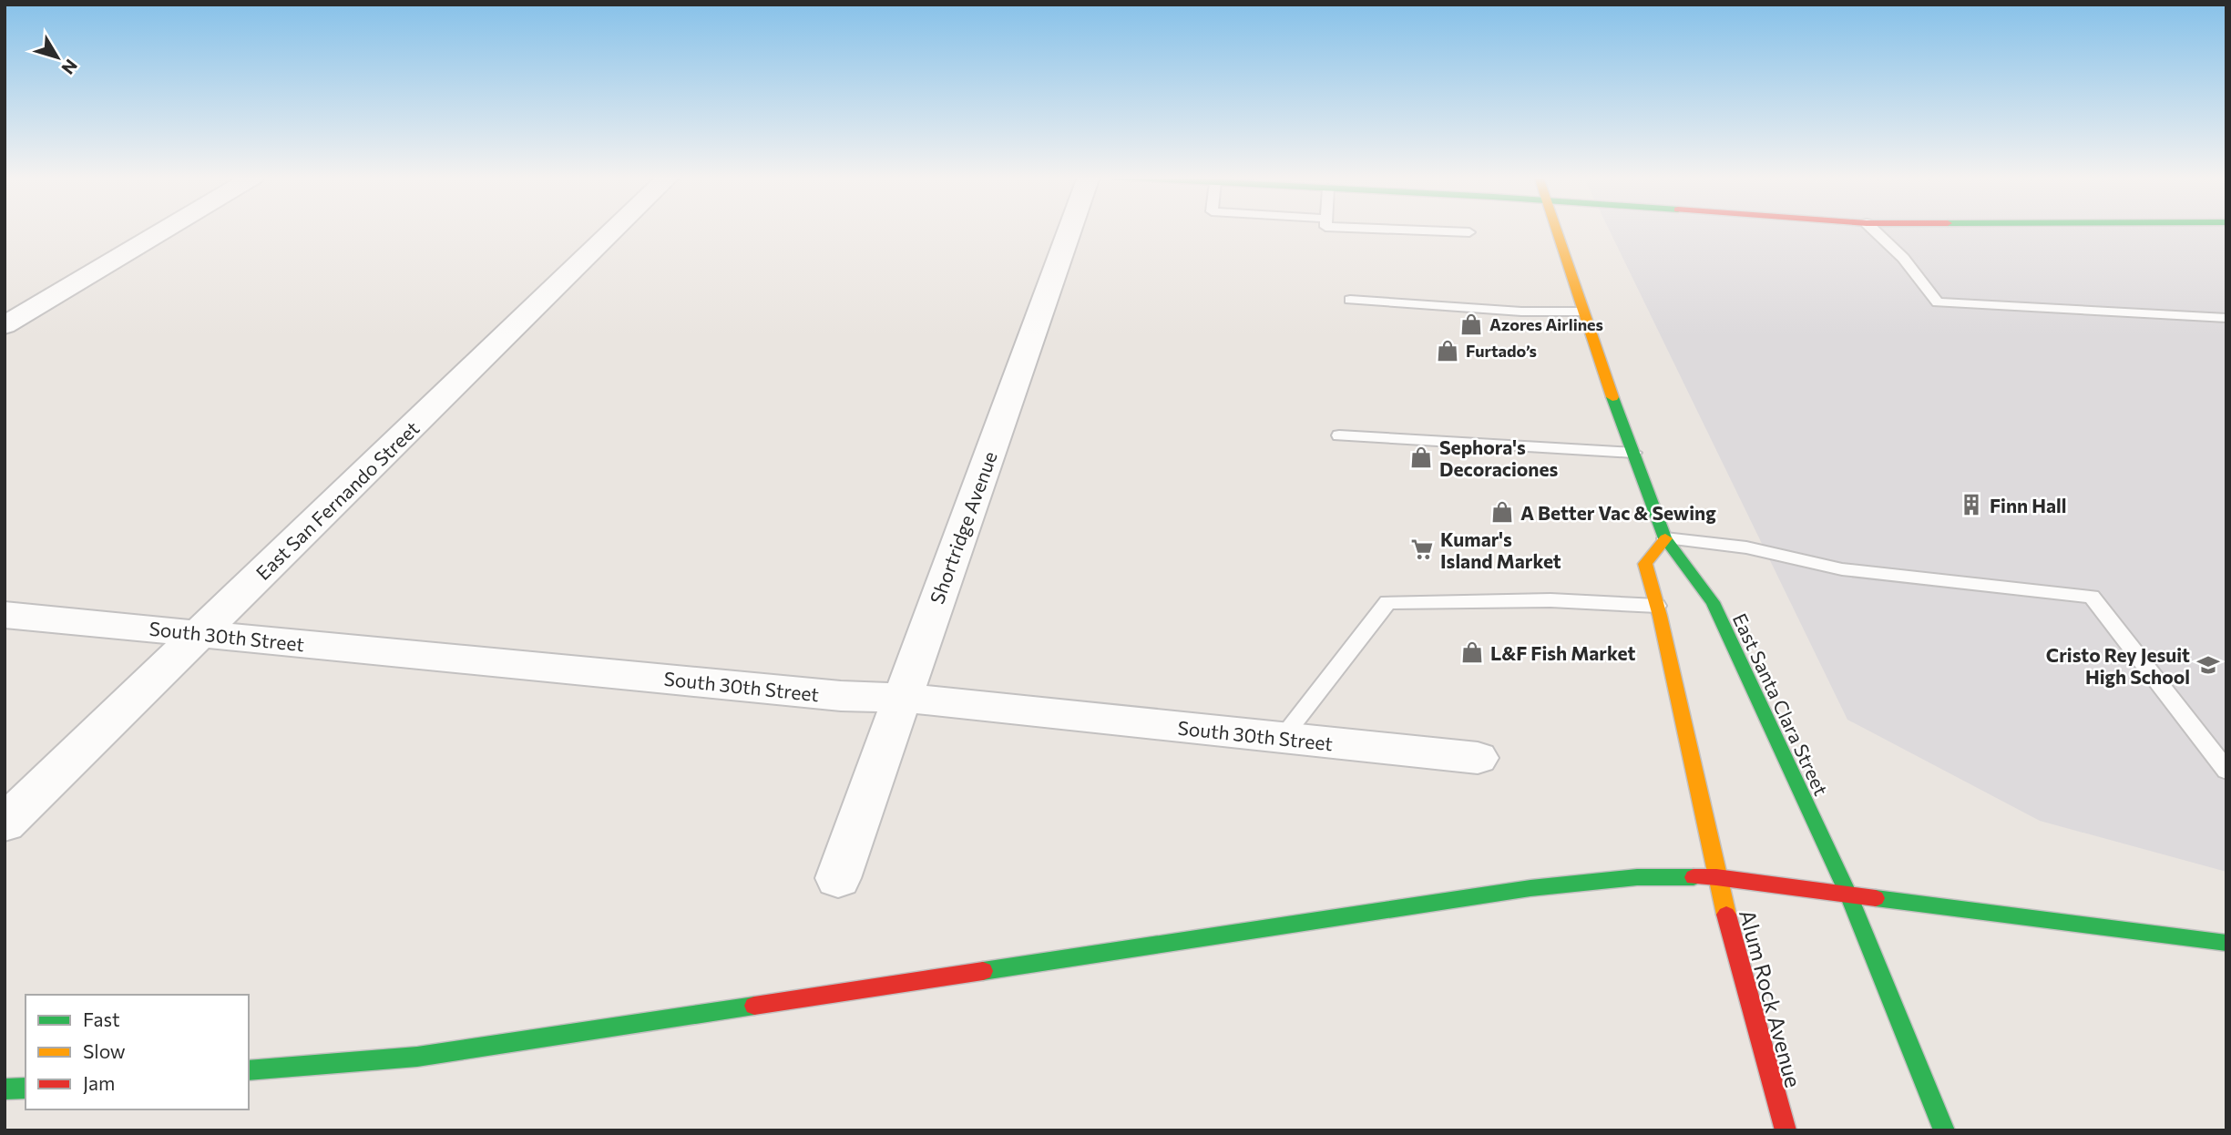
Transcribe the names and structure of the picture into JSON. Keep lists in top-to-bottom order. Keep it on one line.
{"streets":{"main road":["East Santa Clara Street","Alum Rock Avenue"],"street":["East San Fernando Street","Shortridge Avenue","South 30th Street"]},"crossings":[["East San Fernando Street","South 30th Street"],["Shortridge Avenue","South 30th Street"]],"places":{"shop":["Azores Airlines","Furtado’s","Sephora's Decoraciones","A Better Vac & Sewing","L&F Fish Market"],"building":["Finn Hall"],"supermarket":["Kumar's Island Market"],"school or university":["Cristo Rey Jesuit High School"]},"legend":["Fast","Slow","Jam"],"north":"bottom right"}
